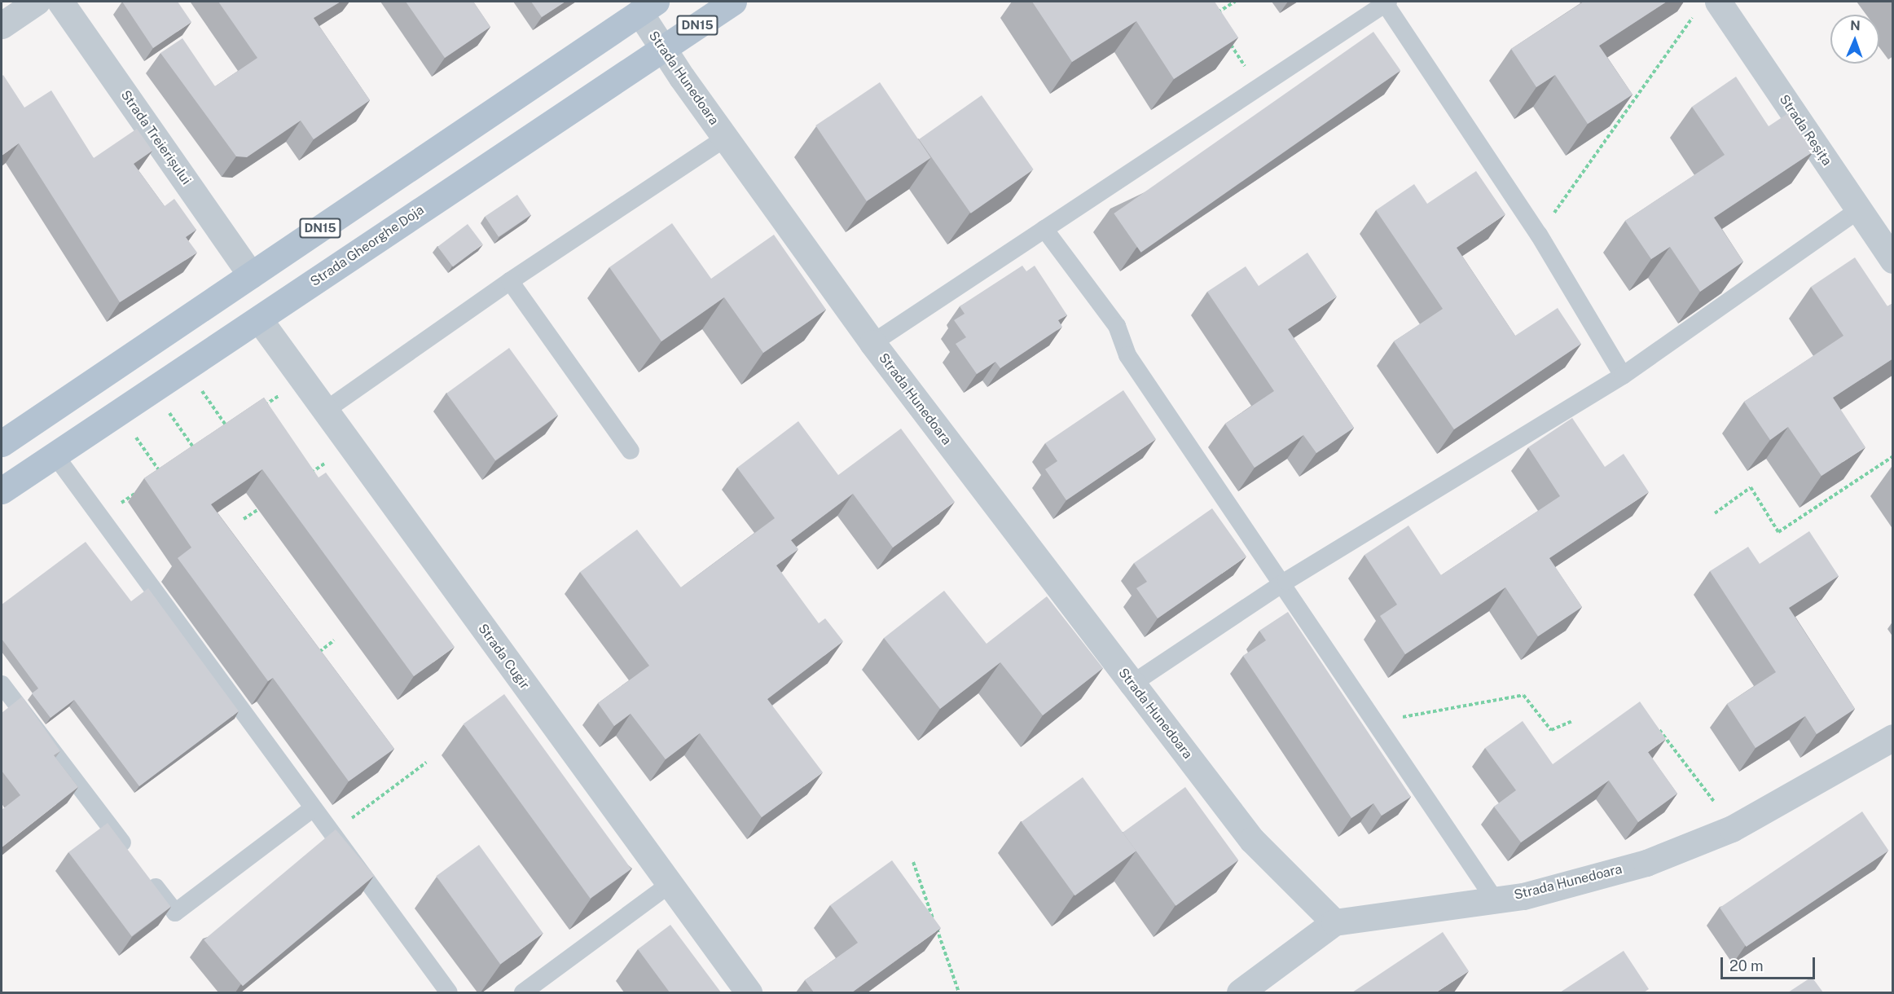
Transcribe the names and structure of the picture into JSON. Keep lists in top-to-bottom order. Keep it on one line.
{"streets":{"main road":["DN15","Strada Gheorghe Doja"],"street":["Strada Hunedoara","Strada Reșița","Strada Treierișului","Strada Cugir"]},"crossings":[["DN15","Strada Hunedoara"],["DN15","Strada Treierișului"],["Strada Hunedoara","Strada Gheorghe Doja"],["Strada Gheorghe Doja","Strada Cugir"]],"scale_bar":"20 m","north":"top"}
